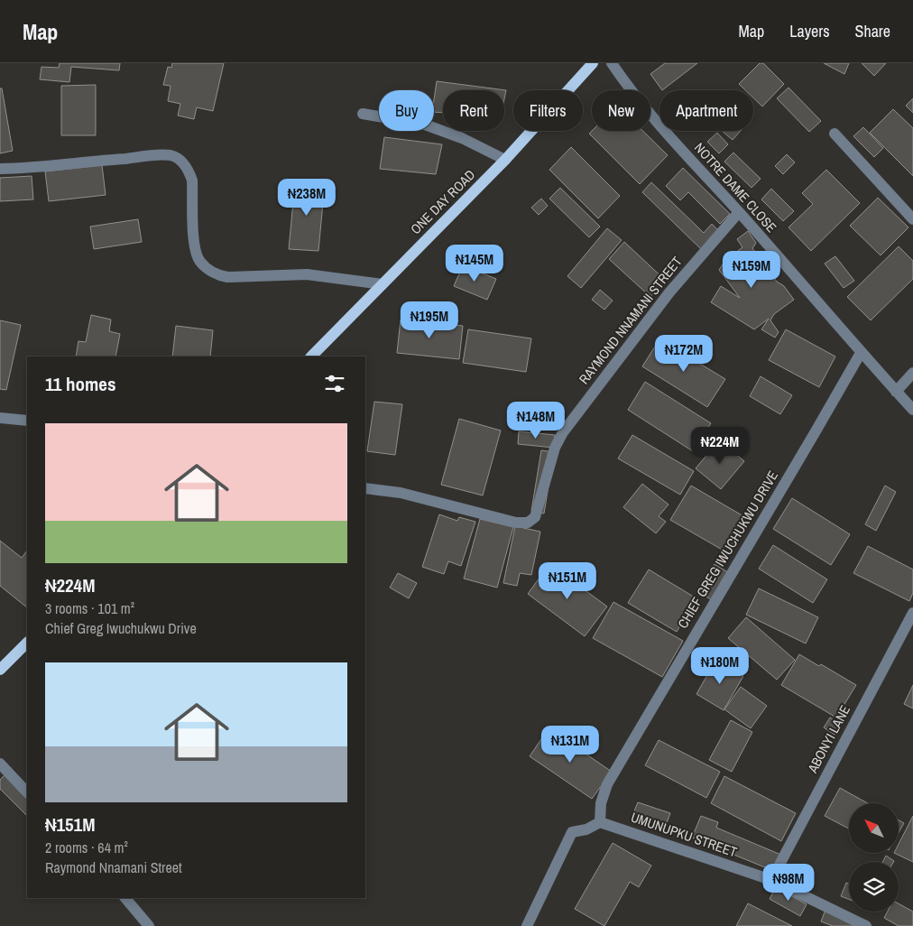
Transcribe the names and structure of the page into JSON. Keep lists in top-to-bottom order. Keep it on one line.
{"streets":{"main road":["ONE DAY ROAD"],"street":["NOTRE DAME CLOSE","RAYMOND NNAMANI STREET","CHIEF GREG IWUCHUKWU DRIVE","ABONYI LANE","UMUNUPKU STREET"]},"crossings":[["NOTRE DAME CLOSE","RAYMOND NNAMANI STREET"],["NOTRE DAME CLOSE","CHIEF GREG IWUCHUKWU DRIVE"],["CHIEF GREG IWUCHUKWU DRIVE","UMUNUPKU STREET"],["ABONYI LANE","UMUNUPKU STREET"]],"north":"top left","page":{"header":"Map","nav":["Map","Layers","Share"],"chip":["Buy","Rent","Filters","New","Apartment"],"price":["₦238M","₦145M","₦159M","₦195M","₦172M","₦148M","₦224M","₦151M","₦180M","₦131M","₦98M"],"heading":"11 homes","list":[{"name":"₦224M","note":"3 rooms · 101 m² · Chief Greg Iwuchukwu Drive"},{"name":"₦151M","note":"2 rooms · 64 m² · Raymond Nnamani Street"}]}}
